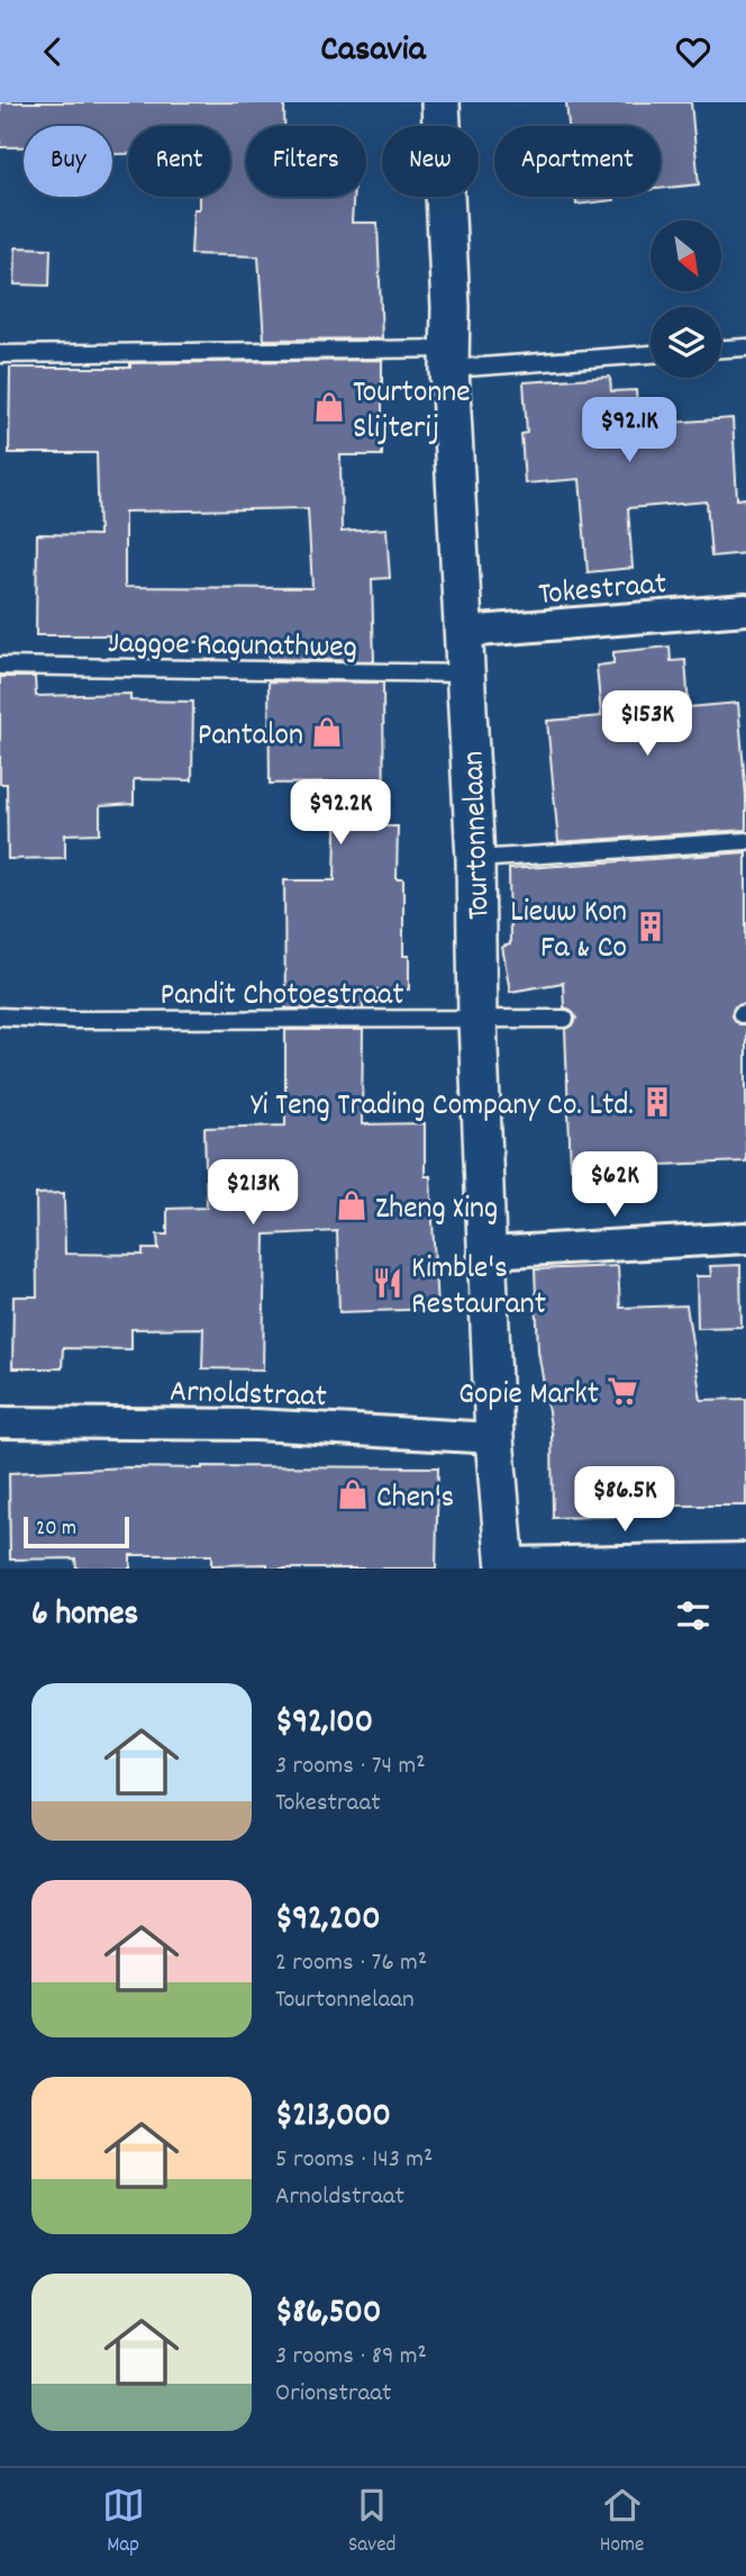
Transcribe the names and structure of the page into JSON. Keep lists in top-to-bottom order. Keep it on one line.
{"streets":{"street":["Tokestraat","Tourtonnelaan","Arnoldstraat"],"lane":["Jaggoe Ragunathweg","Pandit Chotoestraat"]},"crossings":[["Tokestraat","Tourtonnelaan"],["Jaggoe Ragunathweg","Tourtonnelaan"],["Tourtonnelaan","Pandit Chotoestraat"],["Tourtonnelaan","Arnoldstraat"]],"places":{"shop":["Tourtonne Slijterij","Pantalon","Zheng Xing","Chen's"],"building":["Lieuw Kon Fa & Co","Yi Teng Trading Company Co. Ltd."],"restaurant":["Kimble's Restaurant"],"supermarket":["Gopie Markt"]},"scale_bar":"20 m","north":"bottom right","page":{"header":"Casavia","chip":["Buy","Rent","Filters","New","Apartment"],"price":["$92.1K","$153K","$92.2K","$62K","$213K","$86.5K"],"scale":"20 m","heading":"6 homes","list":[{"name":"$92,100","note":"3 rooms · 74 m² · Tokestraat"},{"name":"$92,200","note":"2 rooms · 76 m² · Tourtonnelaan"},{"name":"$213,000","note":"5 rooms · 143 m² · Arnoldstraat"},{"name":"$86,500","note":"3 rooms · 89 m² · Orionstraat"}],"tabs":["Map","Saved","Home"]}}
